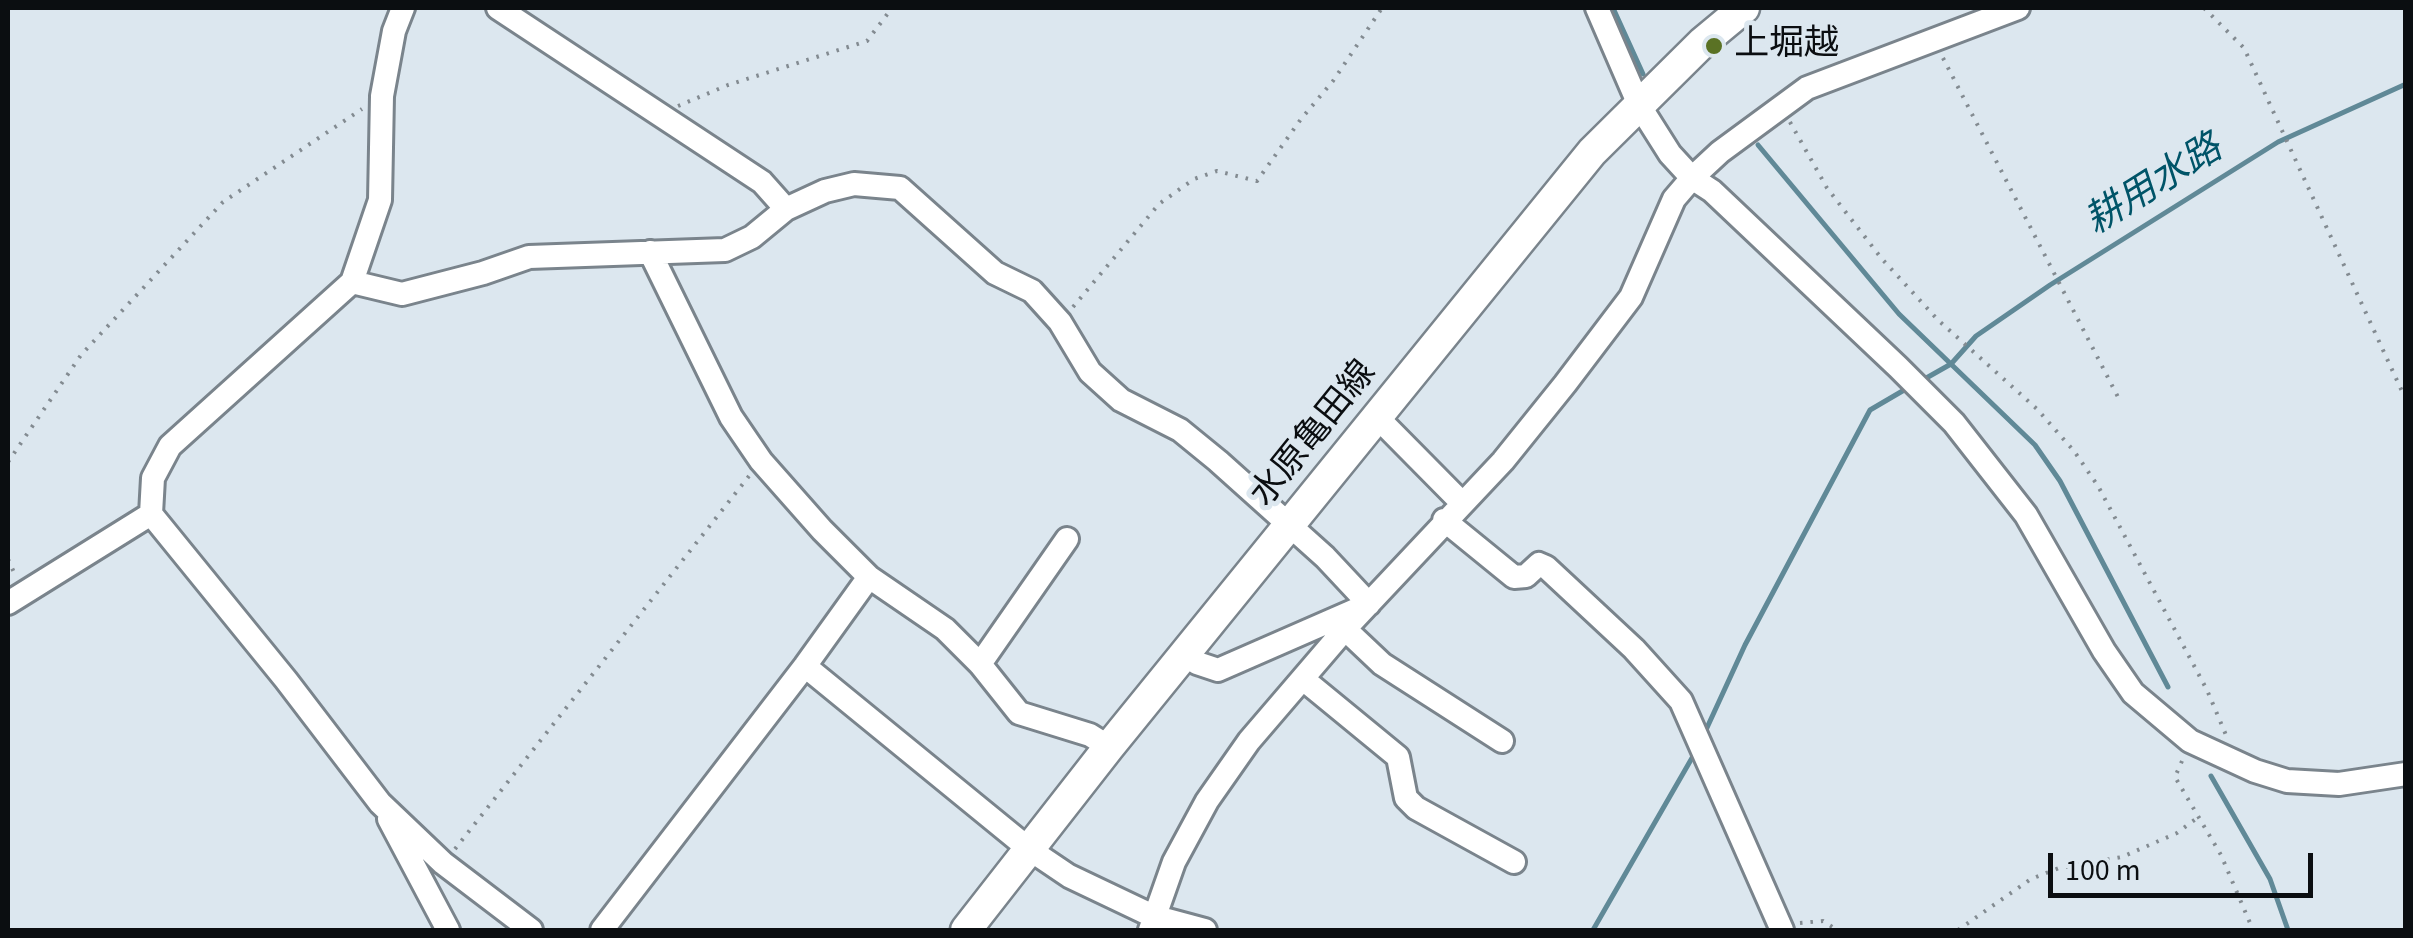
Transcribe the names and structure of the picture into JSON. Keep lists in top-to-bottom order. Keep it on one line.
{"streets":{"main road":["水原亀田線"]},"water":["耕用水路"],"places":["上堀越"],"scale_bar":"100 m"}
